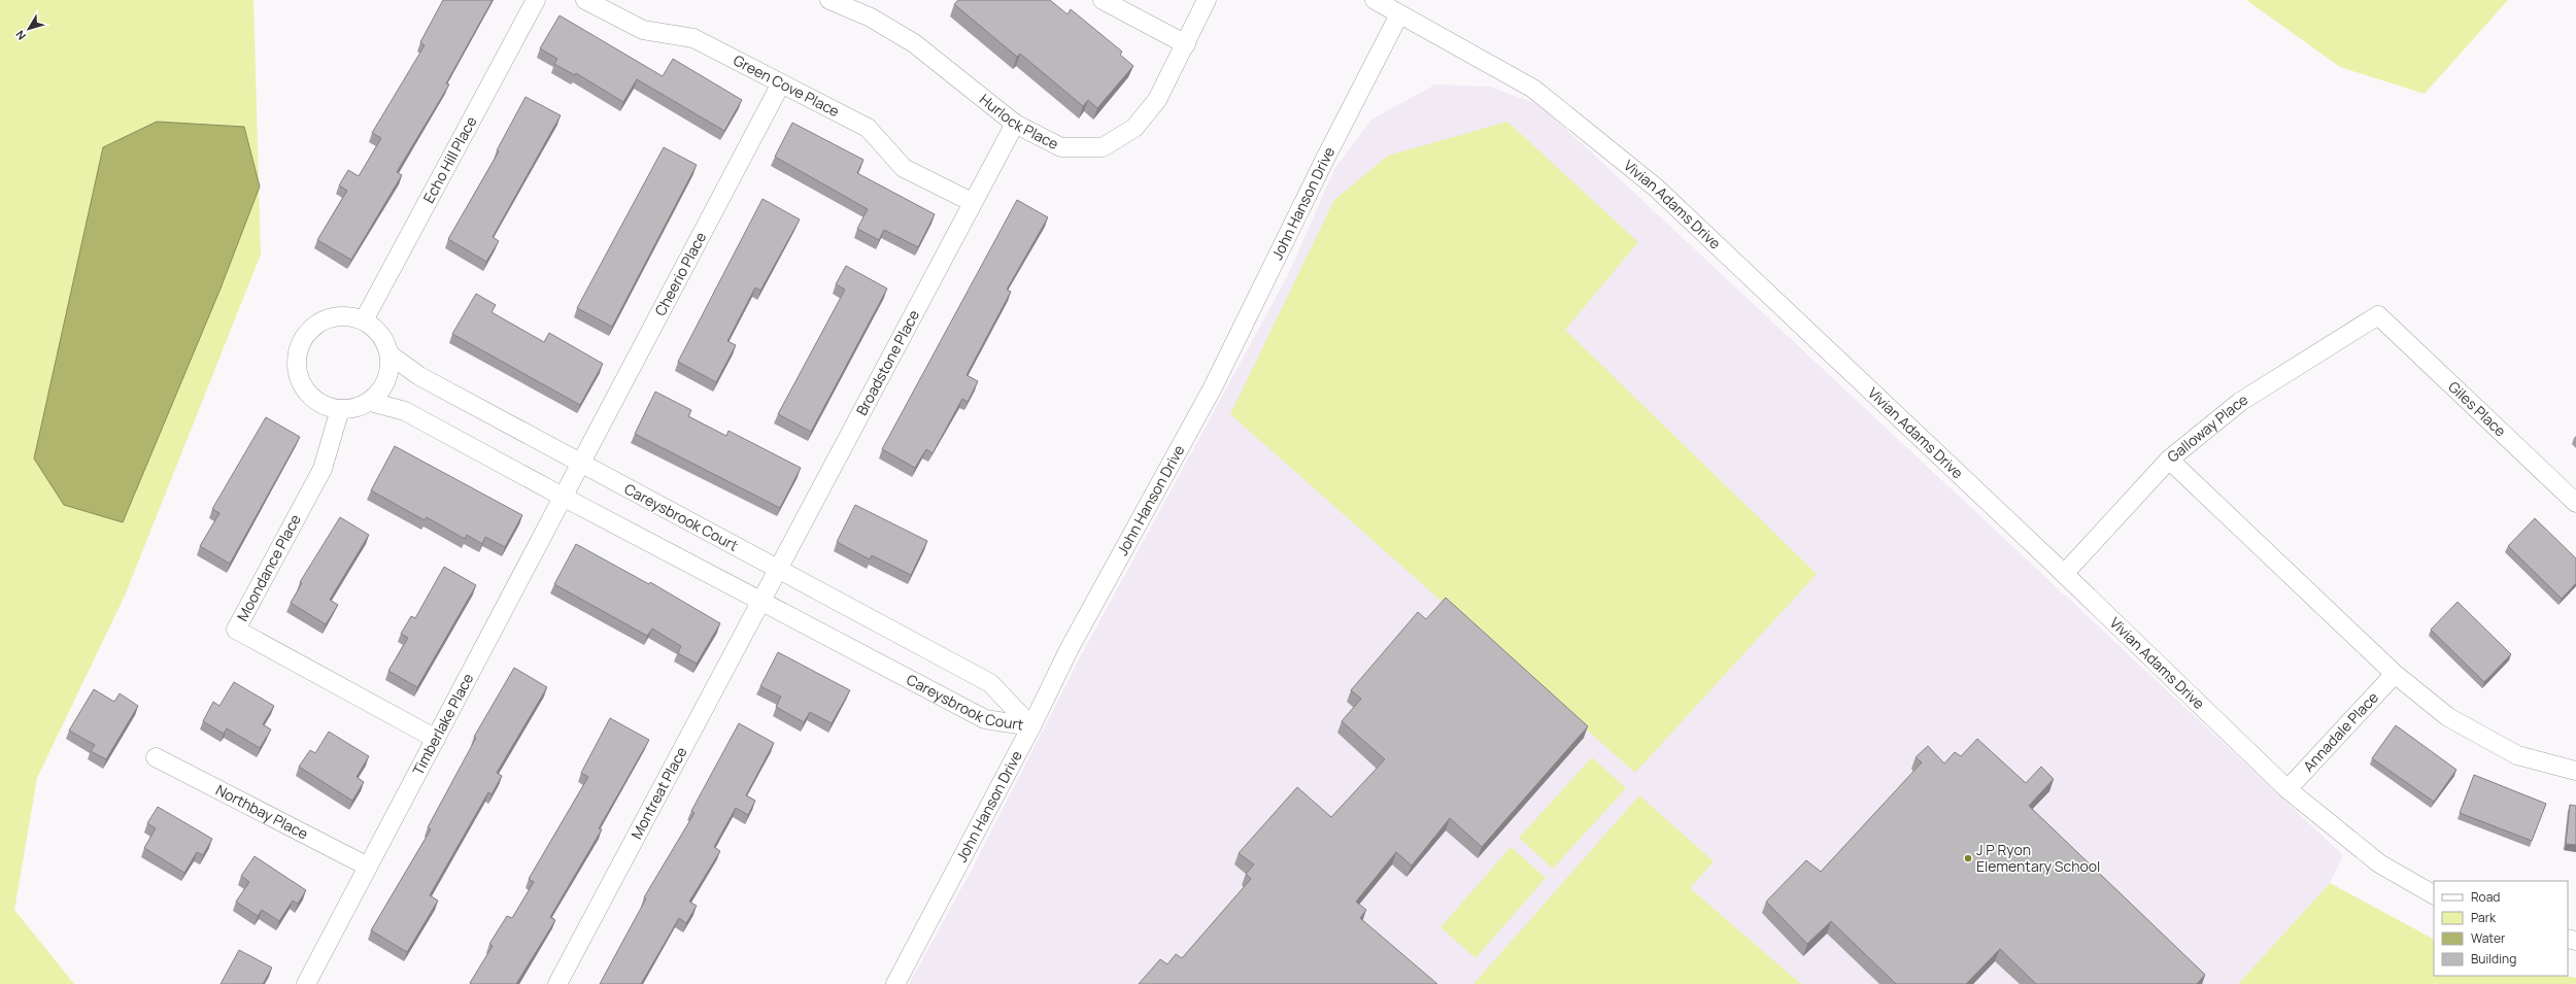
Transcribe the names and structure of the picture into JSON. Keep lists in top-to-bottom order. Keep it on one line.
{"streets":{"street":["Green Cove Place","Hurlock Place","Echo Hill Place","John Hanson Drive","Vivian Adams Drive","Cheerio Place","Broadstone Place","Giles Place","Galloway Place","Careysbrook Court","Moondance Place","Timberlake Place","Annadale Place","Montreat Place","Northbay Place"]},"crossings":[["Green Cove Place","Cheerio Place"],["Green Cove Place","Broadstone Place"],["Hurlock Place","Broadstone Place"],["Echo Hill Place","Careysbrook Court"],["Echo Hill Place","Moondance Place"],["John Hanson Drive","Vivian Adams Drive"],["John Hanson Drive","Careysbrook Court"],["Vivian Adams Drive","Galloway Place"],["Vivian Adams Drive","Annadale Place"],["Cheerio Place","Careysbrook Court"],["Cheerio Place","Timberlake Place"],["Broadstone Place","Careysbrook Court"],["Broadstone Place","Montreat Place"],["Giles Place","Galloway Place"],["Careysbrook Court","Moondance Place"],["Careysbrook Court","Timberlake Place"],["Careysbrook Court","Montreat Place"],["Moondance Place","Timberlake Place"],["Timberlake Place","Northbay Place"]],"places":["J P Ryon Elementary School"],"legend":["Road","Park","Water","Building"],"north":"bottom left"}
